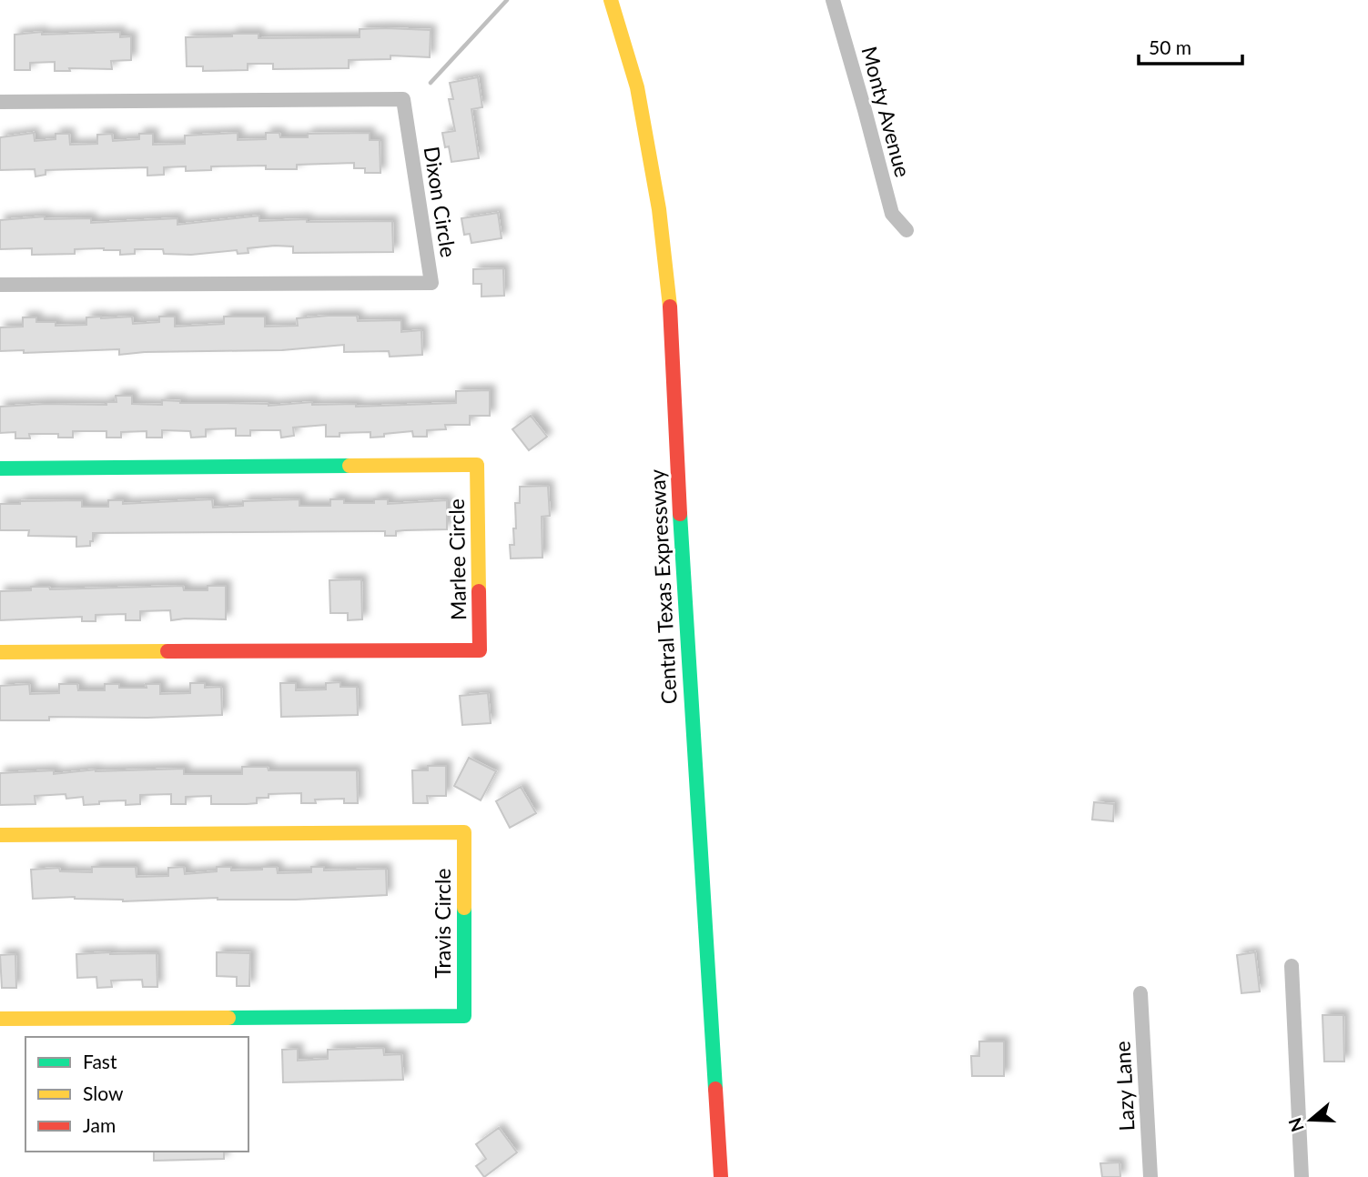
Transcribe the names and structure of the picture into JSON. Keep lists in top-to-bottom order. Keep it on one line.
{"streets":{"main road":["Marlee Circle","Central Texas Expressway","Travis Circle"],"street":["Monty Avenue","Dixon Circle","Lazy Lane"]},"legend":["Fast","Slow","Jam"],"scale_bar":"50 m","north":"left"}
